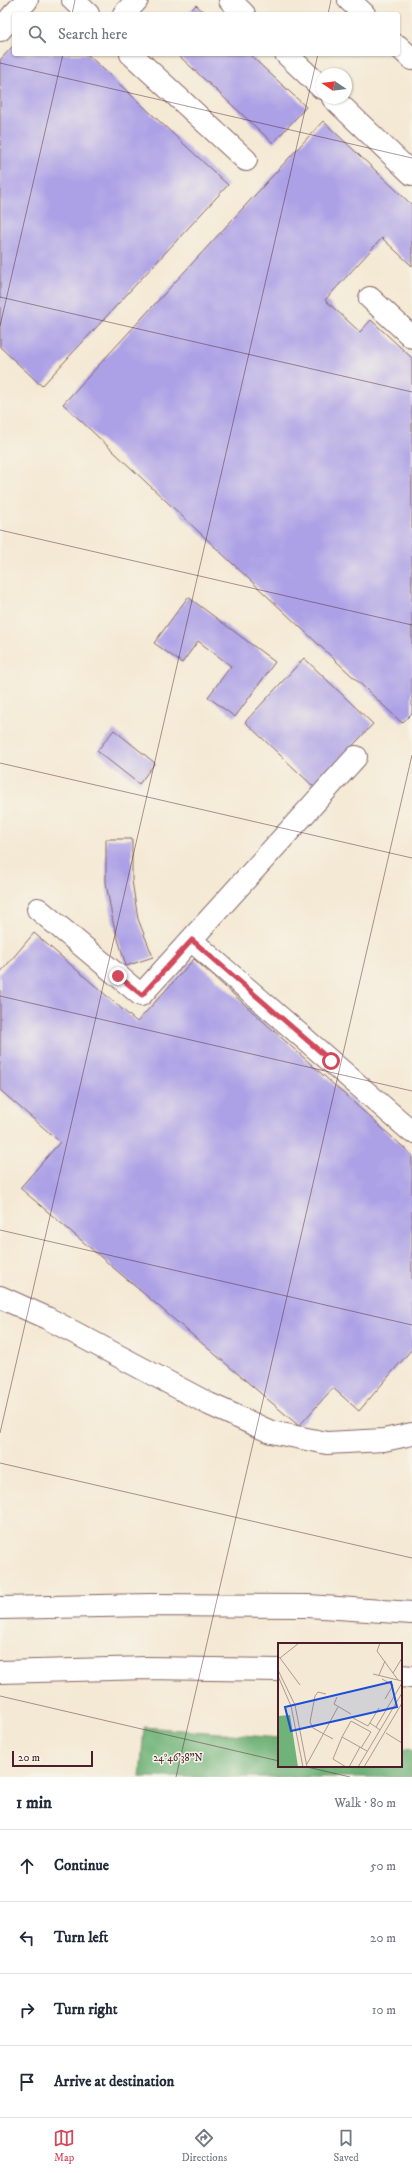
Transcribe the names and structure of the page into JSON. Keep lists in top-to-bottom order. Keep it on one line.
{"scale_bar":"20 m","north":"left","page":{"search":"Search here","scale":"20 m","heading":["1 min","Walk · 80 m"],"list":[["Continue","50 m"],["Turn left","20 m"],["Turn right","10 m"],"Arrive at destination"],"nav":["Map","Directions","Saved"]},"coordinates":["24°46'38\"N"]}
